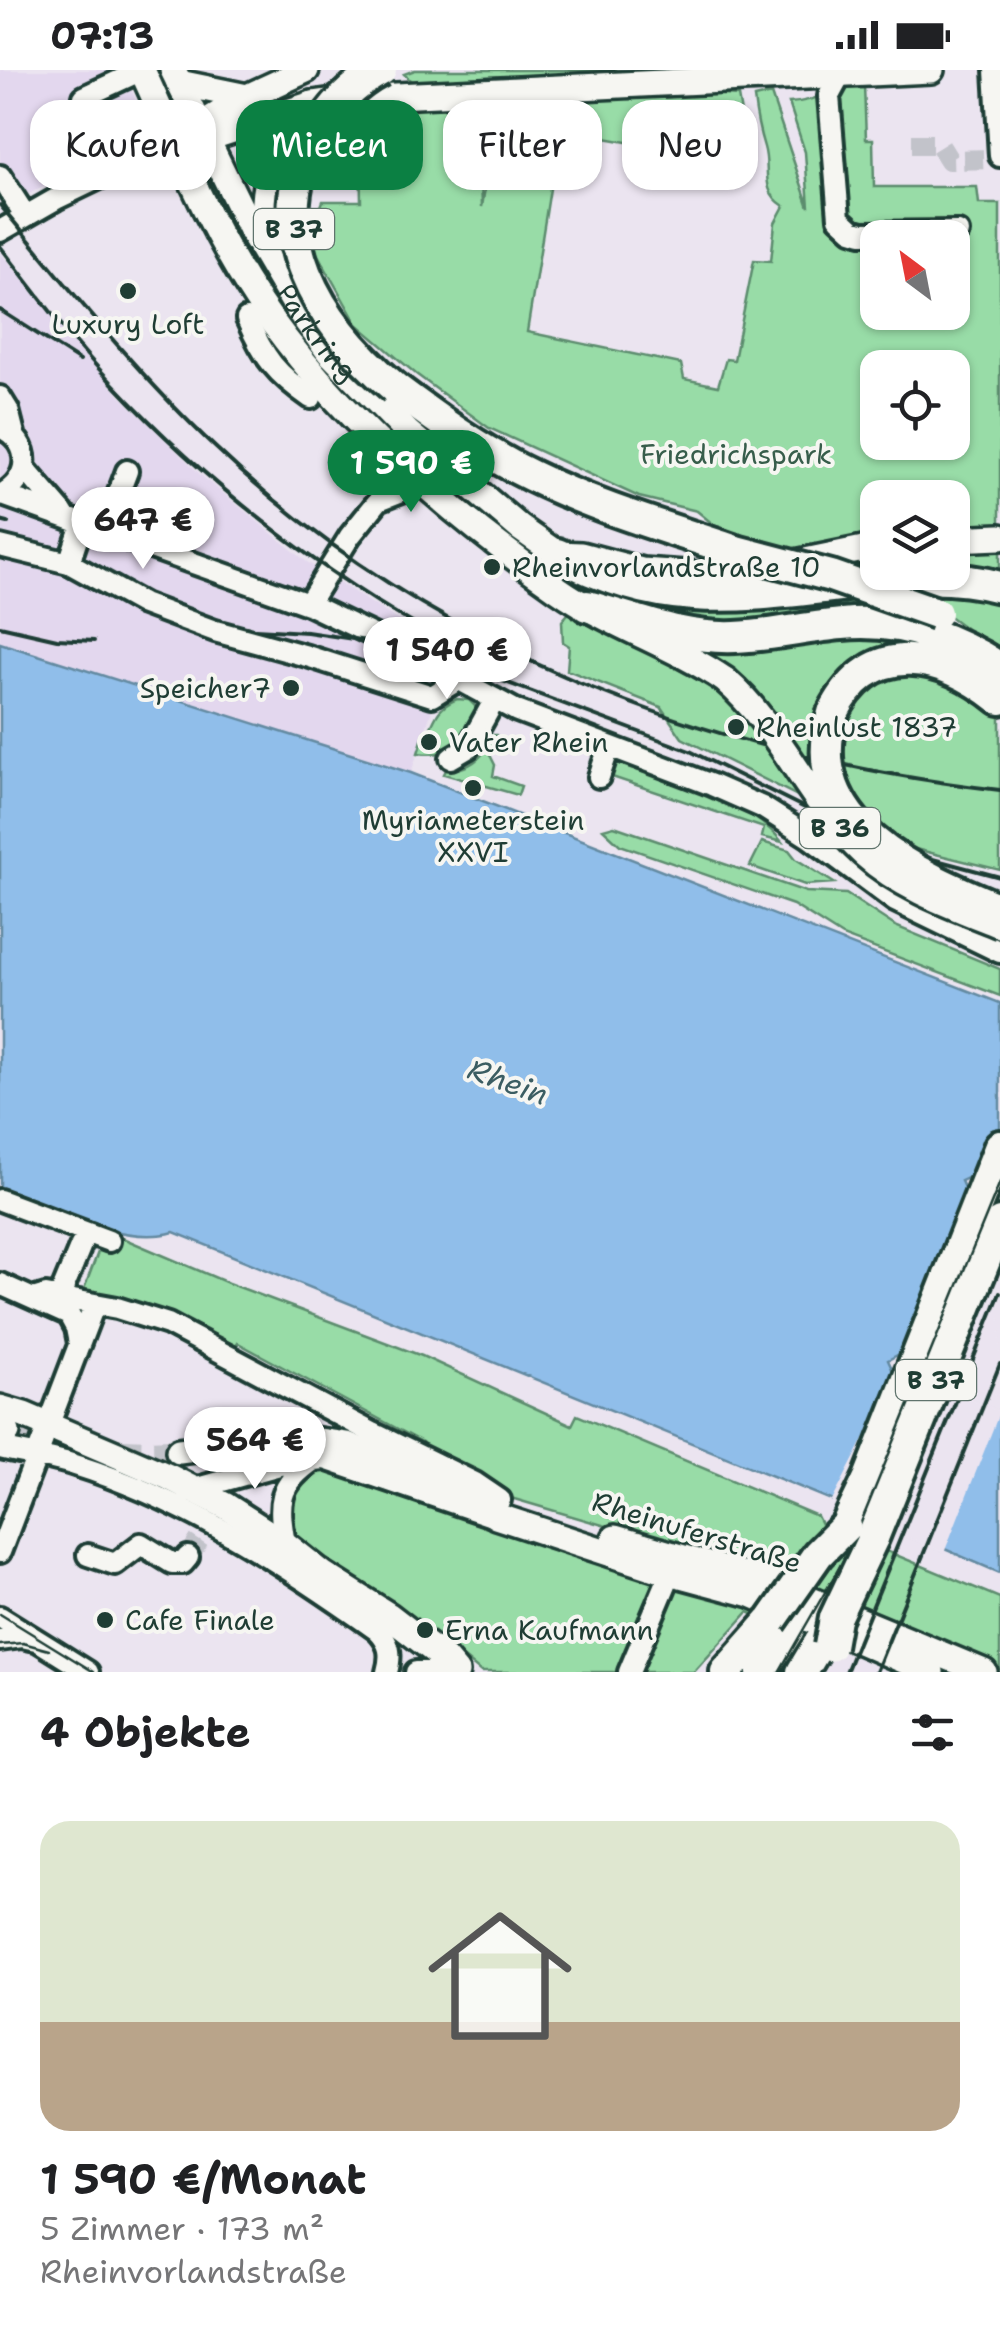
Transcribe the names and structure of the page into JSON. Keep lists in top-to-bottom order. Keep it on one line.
{"streets":{"highway":["B 37","Parkring","B 36"],"main road":["Rheinuferstraße"]},"crossings":[["B 37","Parkring"],["Parkring","B 36"]],"water":["Rhein"],"parks":["Friedrichspark"],"places":["Luxury Loft","Rheinvorlandstraße 10","Speicher7","Rheinlust 1837","Vater Rhein","Myriameterstein XXVI","Cafe Finale","Erna Kaufmann"],"north":"top left","page":{"status":"07:13","chip":["Kaufen","Mieten","Filter","Neu"],"price":["1 590 €","647 €","1 540 €","564 €"],"heading":"4 Objekte","list":[{"name":"1 590 €/Monat","note":"5 Zimmer · 173 m² · Rheinvorlandstraße"}]}}
